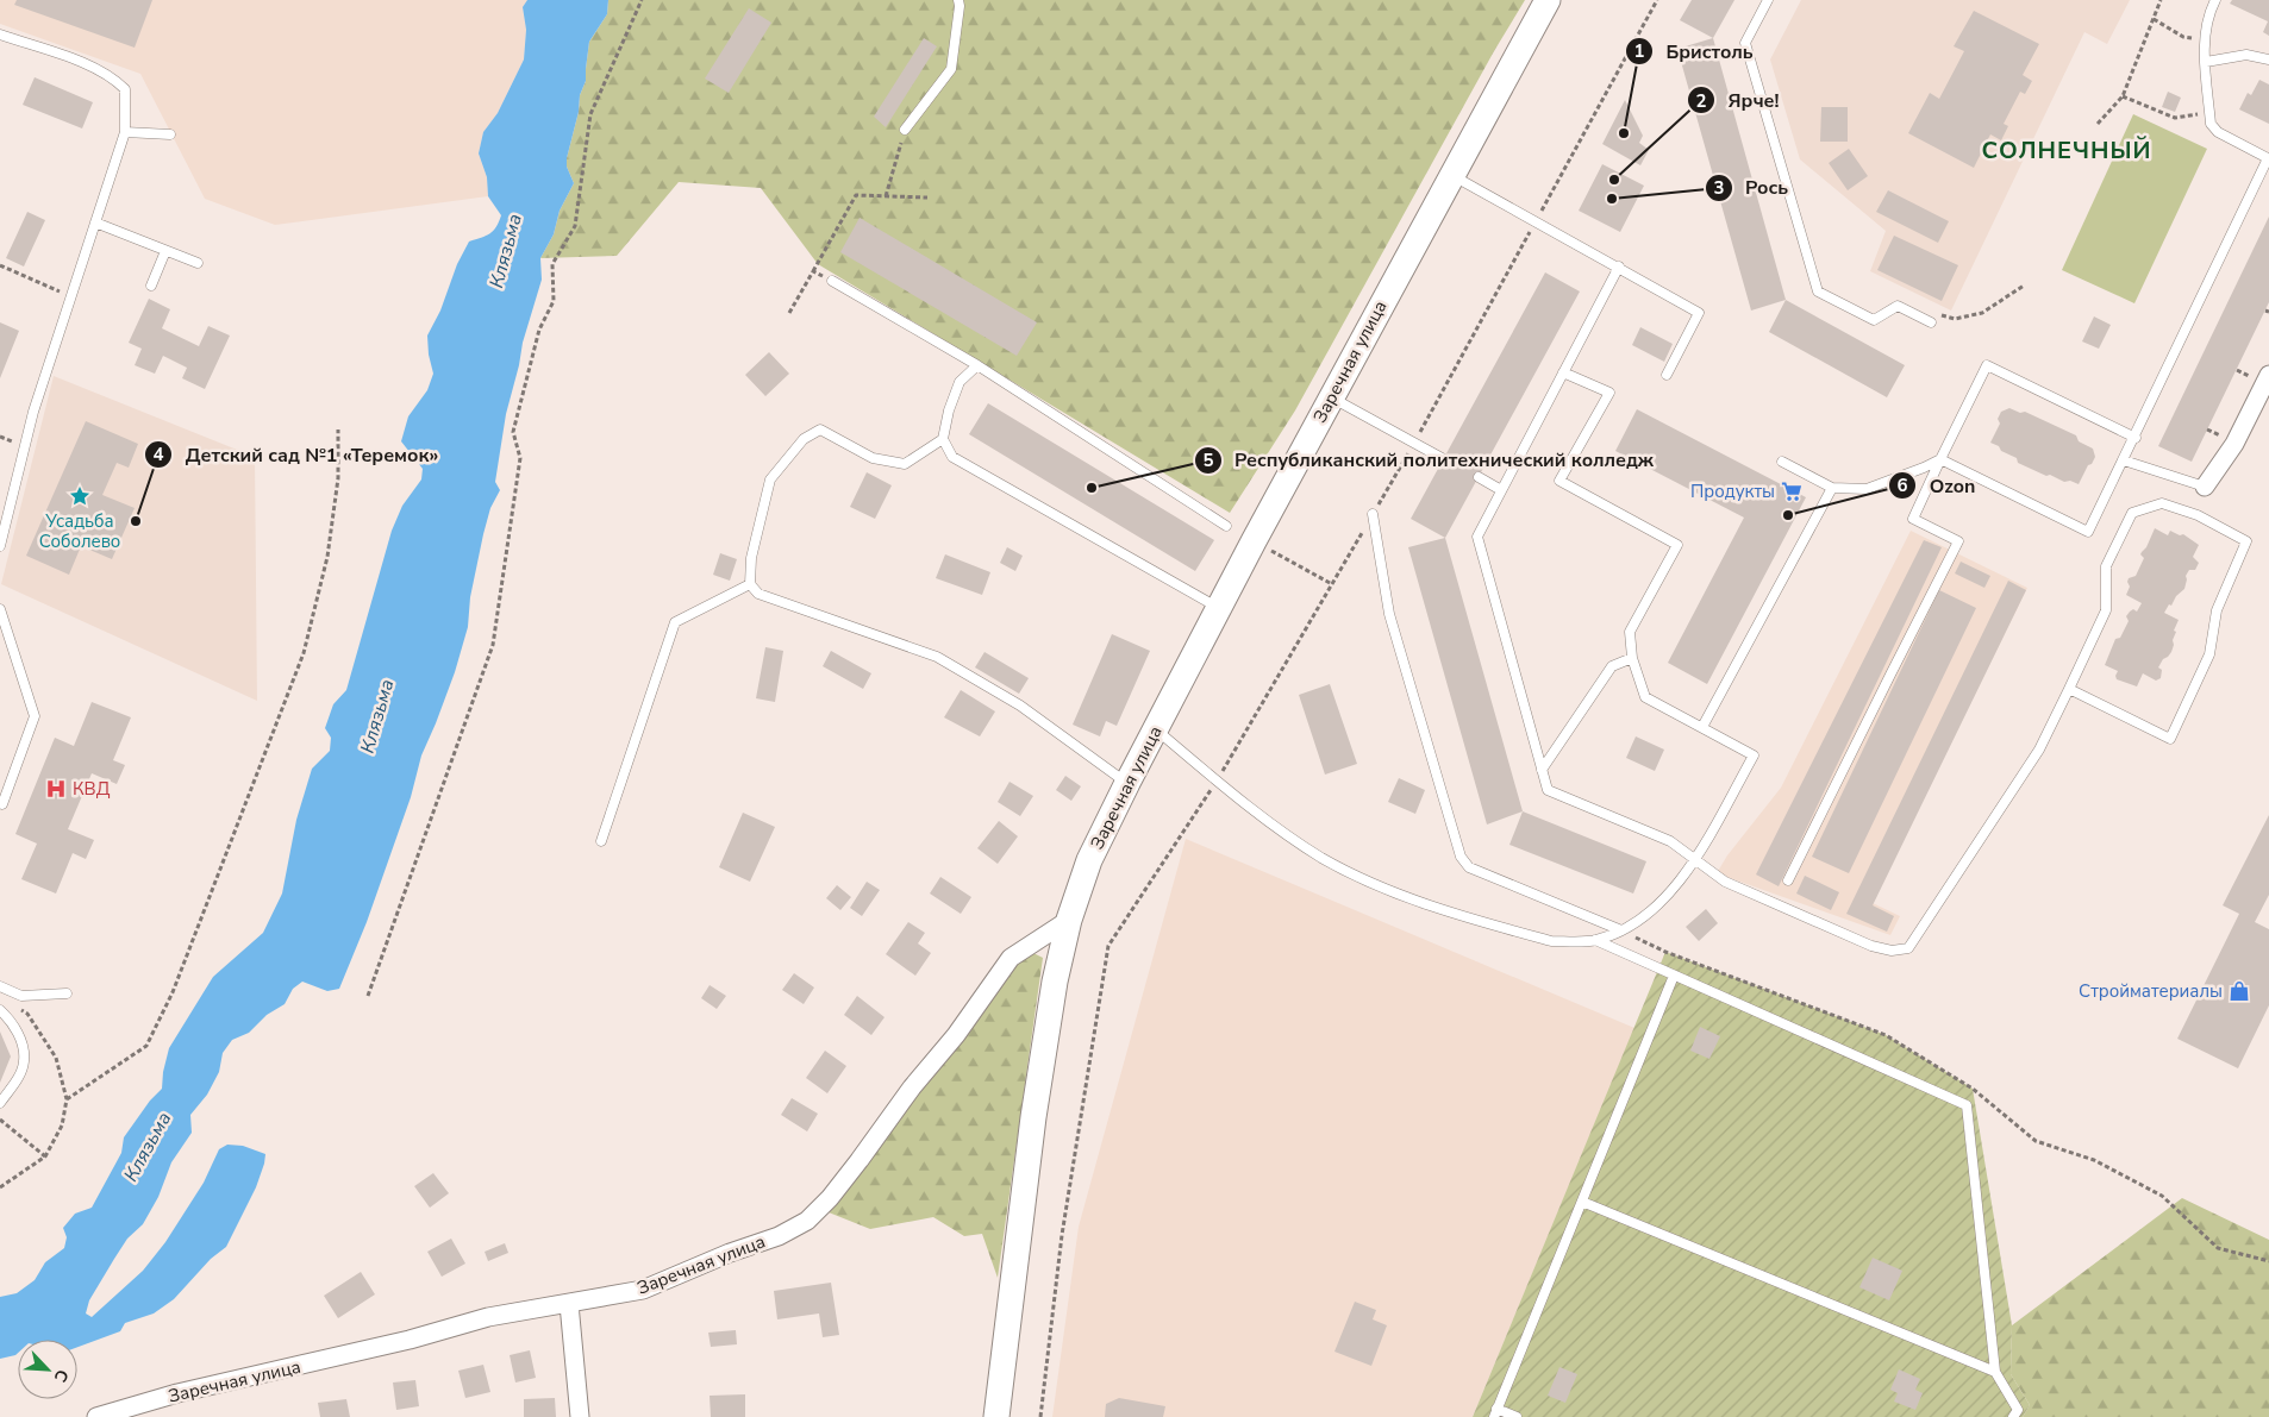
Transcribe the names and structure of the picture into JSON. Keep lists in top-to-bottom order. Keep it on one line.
{"streets":{"street":["Заречная улица"]},"districts":["СОЛНЕЧНЫЙ"],"water":["Клязьма"],"places":{"other":["Бристоль","Ярче!","Рось","Республиканский политехнический колледж","Ozon","Детский сад №1 «Теремок»"],"supermarket":["Продукты"],"place":["Усадьба Соболево"],"hospital":["КВД"],"shop":["Стройматериалы"]},"north":"bottom right"}
